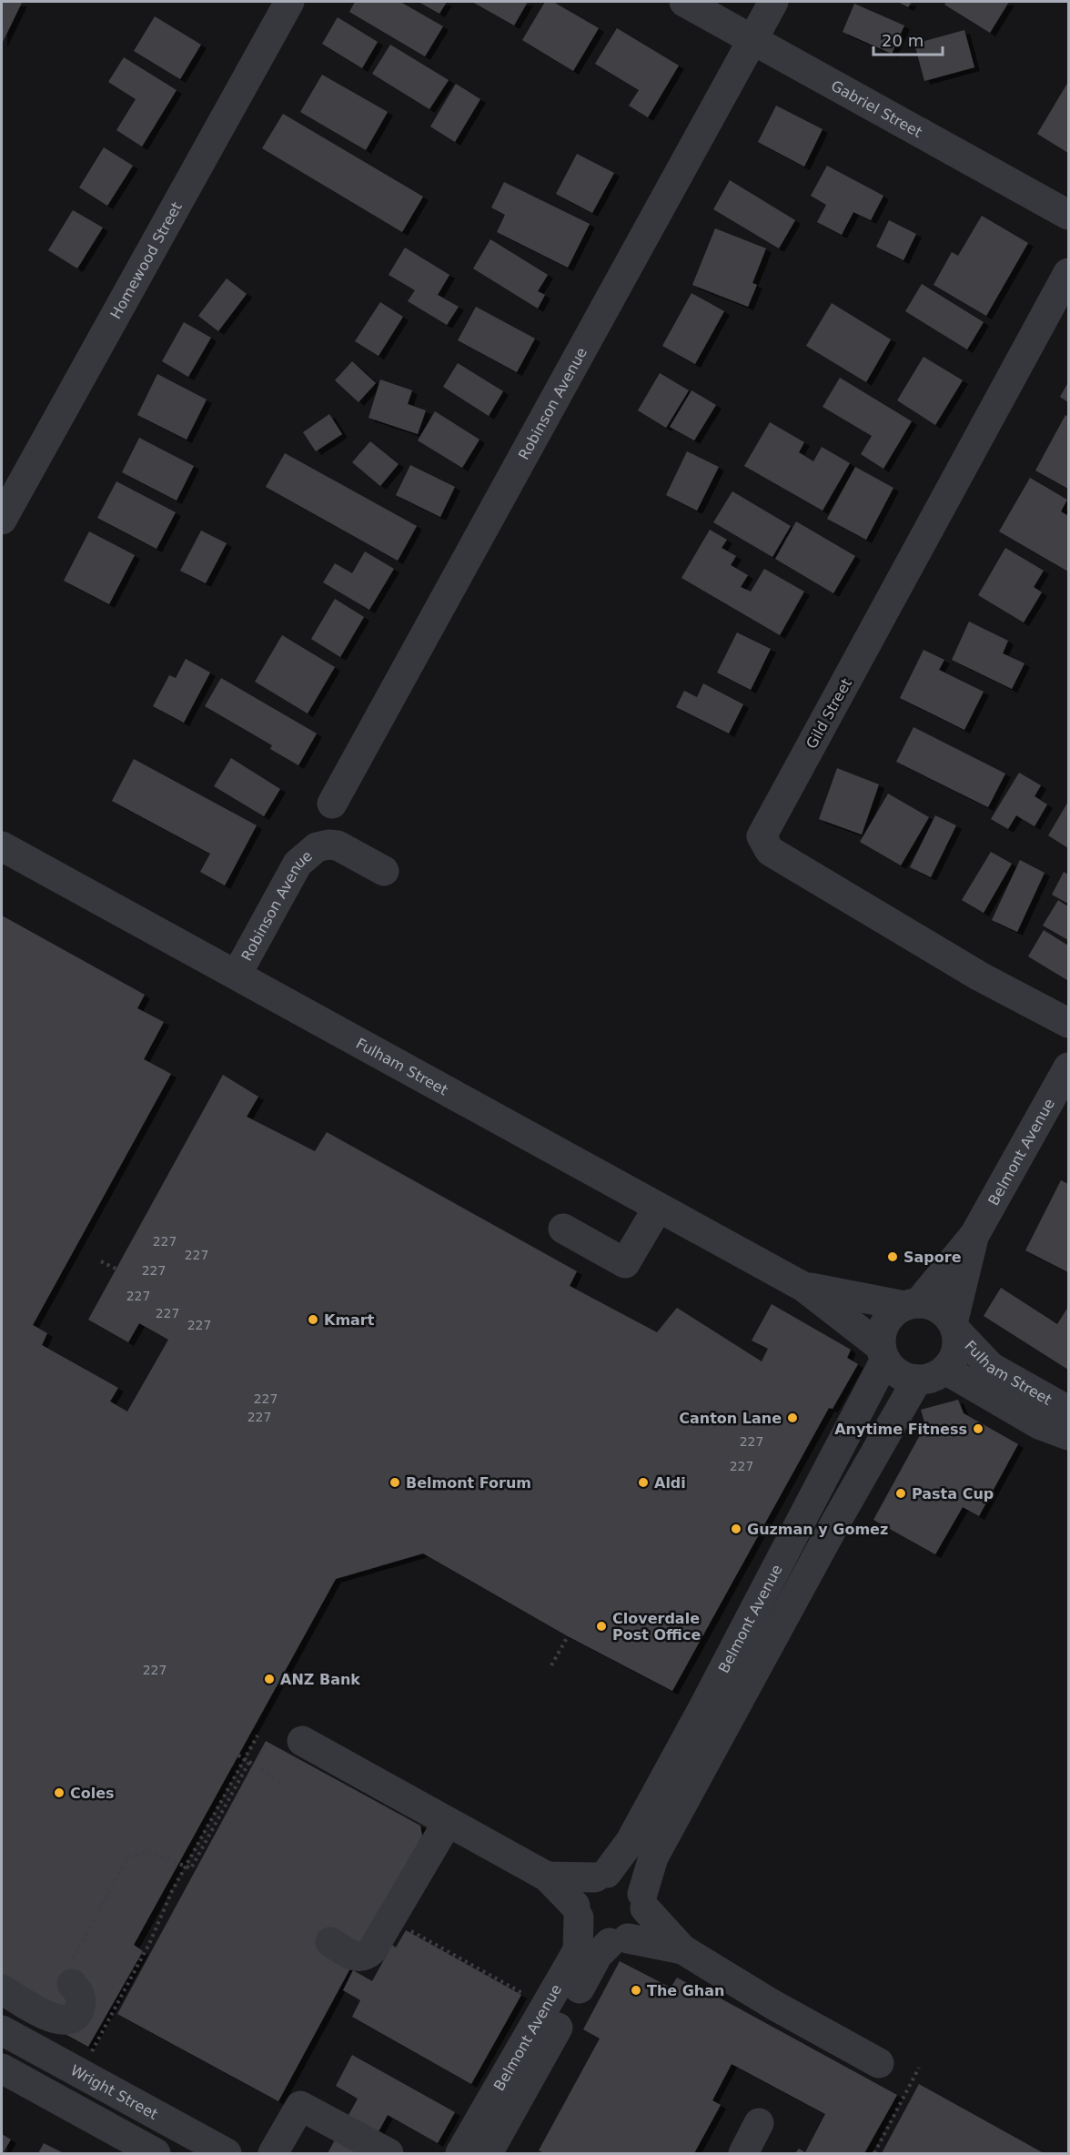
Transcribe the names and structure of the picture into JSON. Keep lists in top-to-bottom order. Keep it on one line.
{"streets":{"street":["Gabriel Street","Homewood Street","Robinson Avenue","Gild Street","Fulham Street","Belmont Avenue","Wright Street"]},"crossings":[["Gabriel Street","Robinson Avenue"],["Robinson Avenue","Fulham Street"],["Fulham Street","Belmont Avenue"]],"places":["Sapore","Kmart","Canton Lane","Anytime Fitness","Belmont Forum","Aldi","Pasta Cup","Guzman y Gomez","Cloverdale Post Office","ANZ Bank","Coles","The Ghan"],"house_numbers":["227","227","227","227","227","227","227","227","227","227","227"],"scale_bar":"20 m"}
